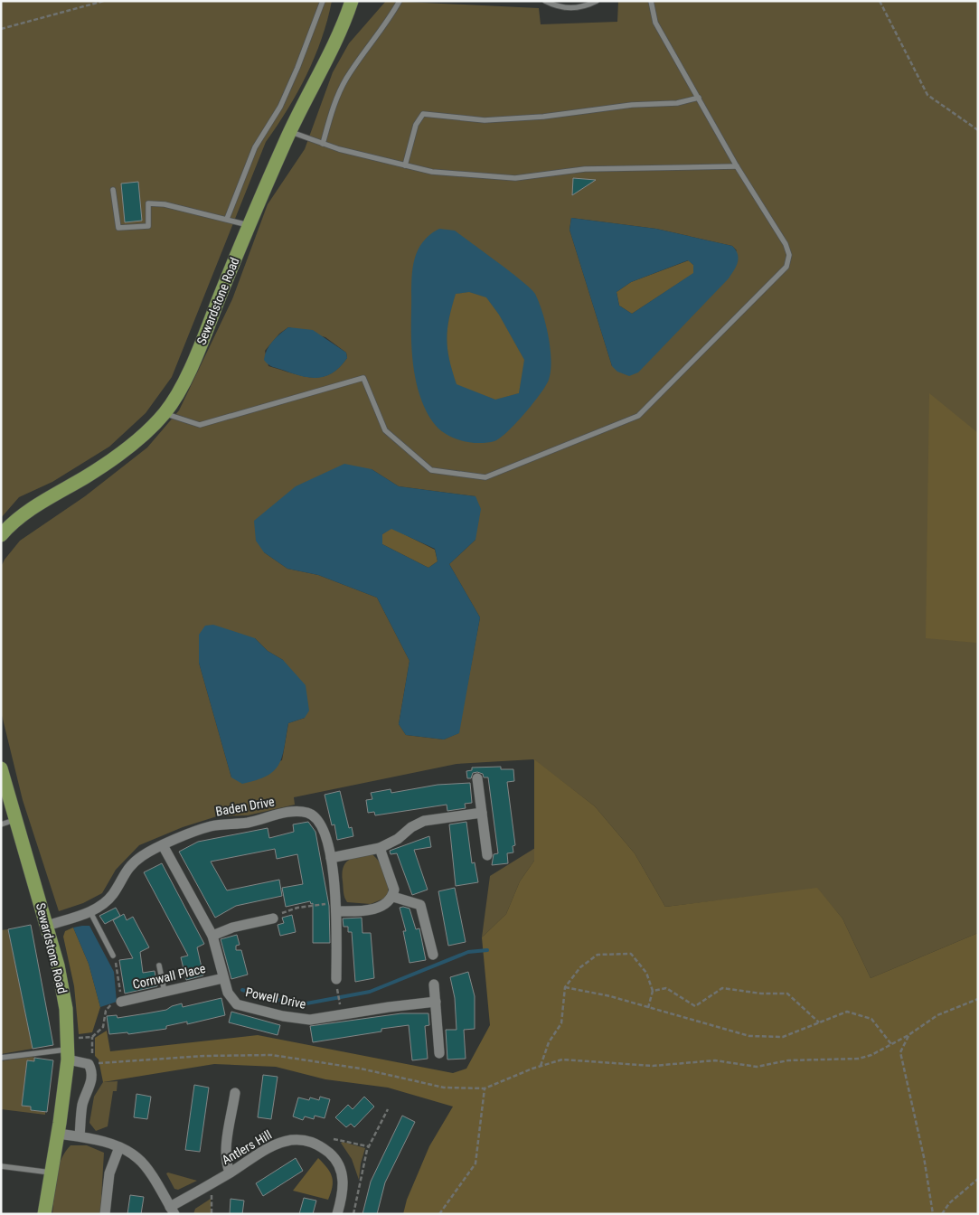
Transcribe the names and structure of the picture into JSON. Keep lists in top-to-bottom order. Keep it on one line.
{"streets":{"main road":["Sewardstone Road"],"street":["Baden Drive","Cornwall Place","Powell Drive","Antlers Hill"]},"crossings":[["Sewardstone Road","Baden Drive"],["Baden Drive","Powell Drive"],["Cornwall Place","Powell Drive"]]}
